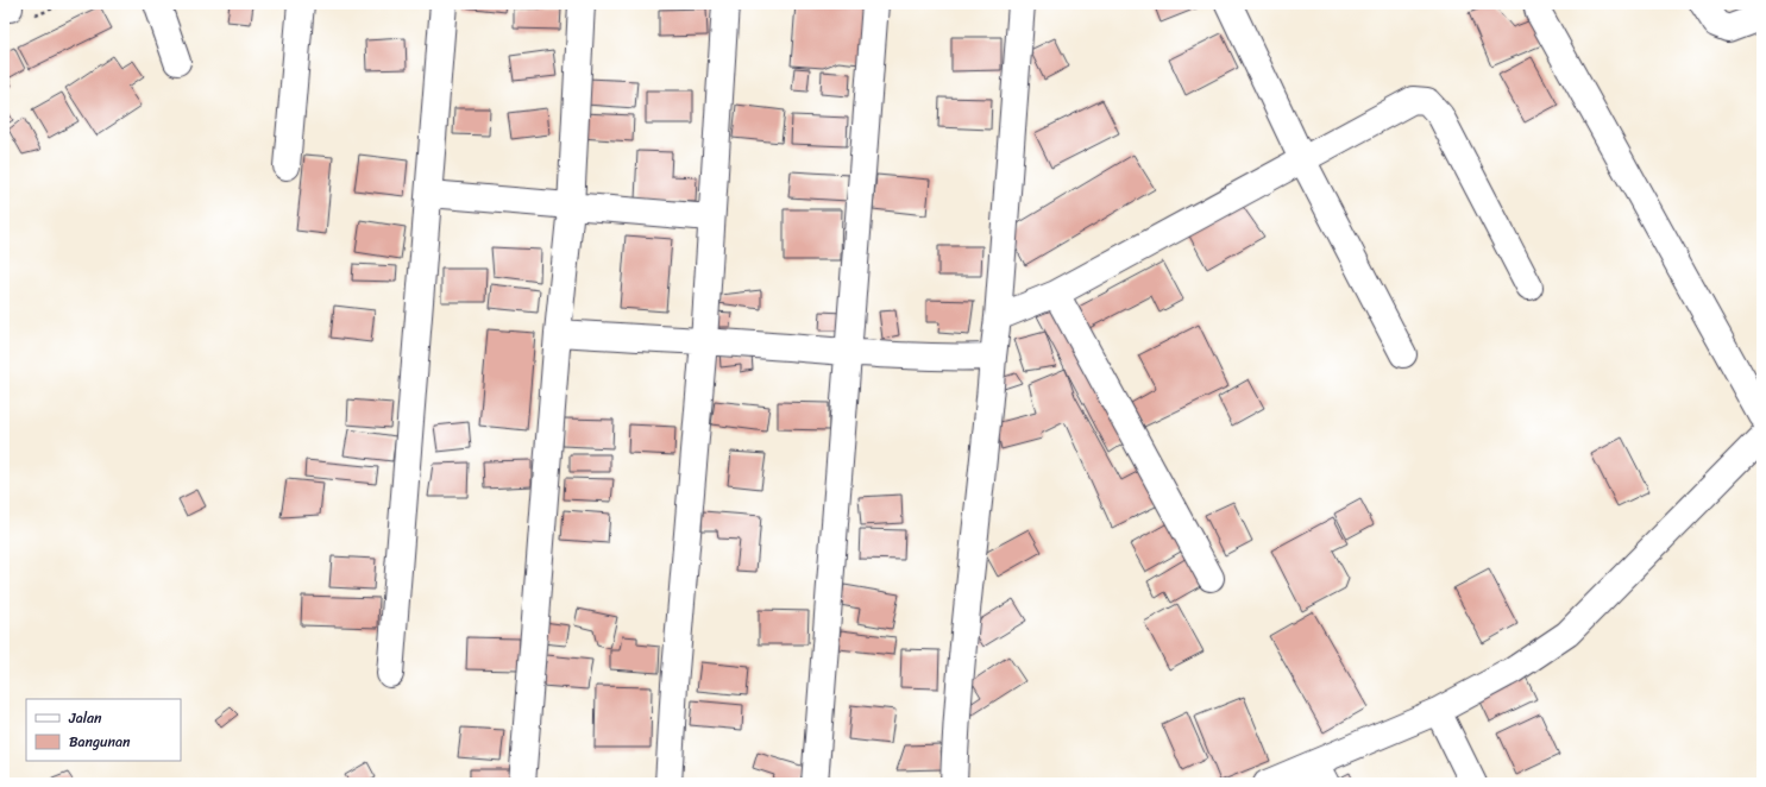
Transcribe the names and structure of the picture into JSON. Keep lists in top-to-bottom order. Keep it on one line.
{"legend":["Jalan","Bangunan"]}
